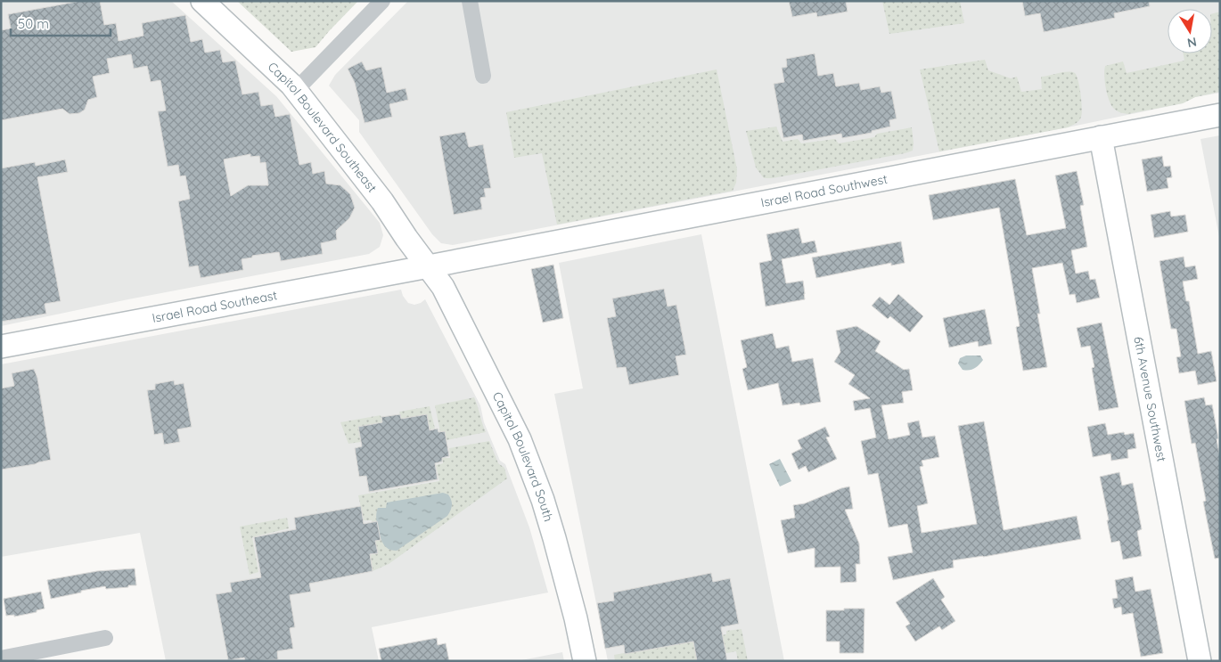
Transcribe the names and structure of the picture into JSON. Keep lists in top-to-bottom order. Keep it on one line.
{"streets":{"street":["Capitol Boulevard Southeast","Israel Road Southwest","Israel Road Southeast","6th Avenue Southwest","Capitol Boulevard South"]},"crossings":[["Capitol Boulevard Southeast","Israel Road Southwest"],["Capitol Boulevard Southeast","Israel Road Southeast"],["Capitol Boulevard Southeast","Capitol Boulevard South"],["Israel Road Southwest","Israel Road Southeast"],["Israel Road Southwest","6th Avenue Southwest"],["Israel Road Southwest","Capitol Boulevard South"],["Israel Road Southeast","Capitol Boulevard South"]],"scale_bar":"50 m","north":"bottom"}
